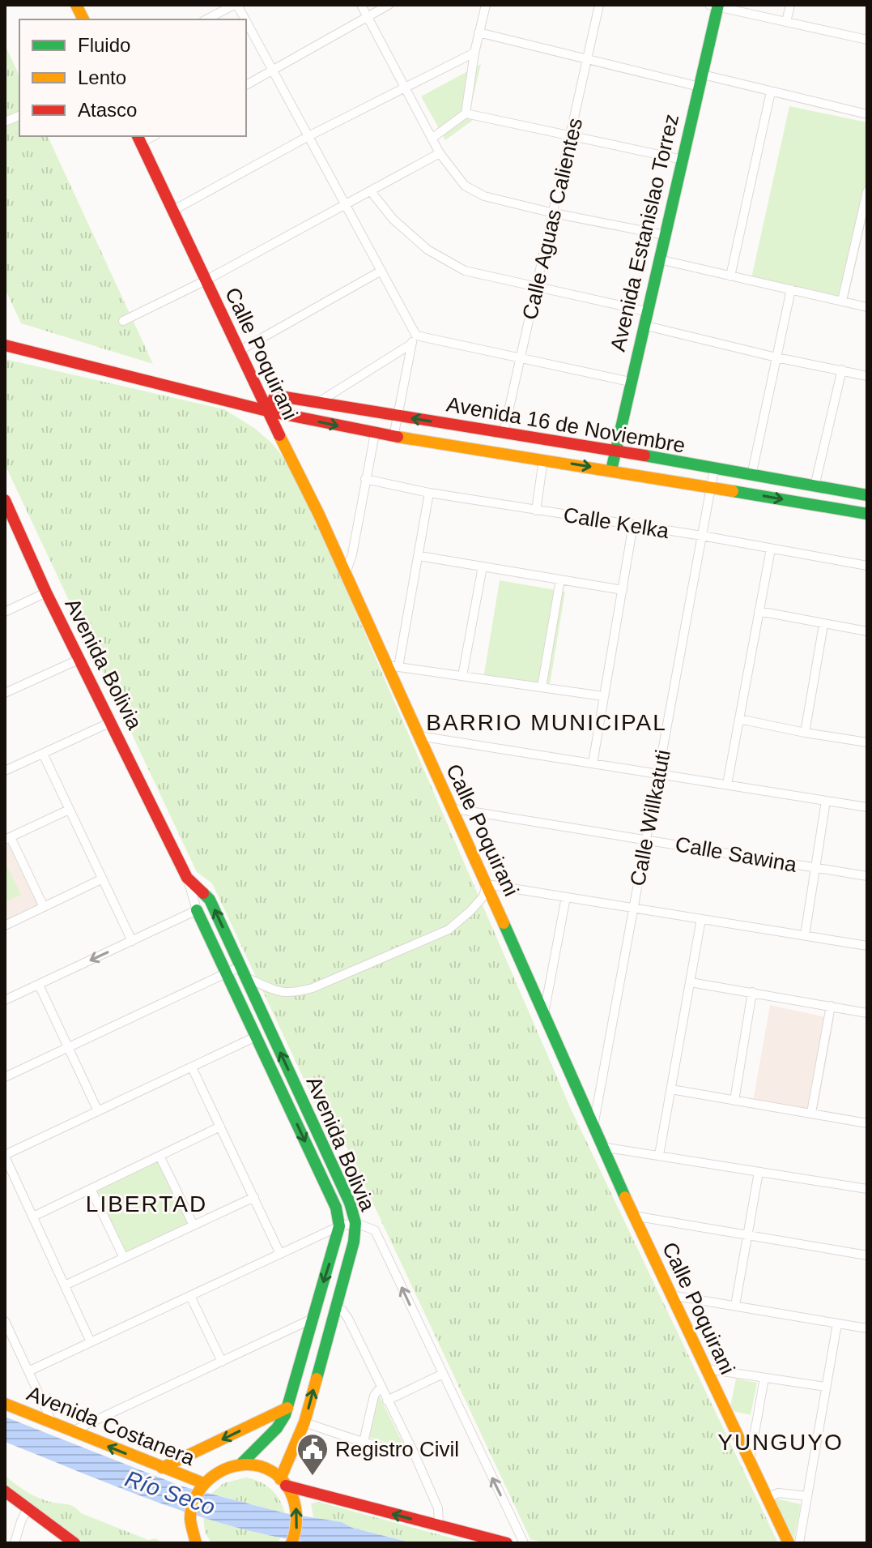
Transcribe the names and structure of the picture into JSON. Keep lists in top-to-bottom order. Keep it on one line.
{"streets":{"street":["Calle Aguas Calientes","Avenida Estanislao Torrez","Calle Poquirani","Avenida 16 de Noviembre","Calle Kelka","Avenida Bolivia","Calle Willkatuti","Calle Sawina","Avenida Costanera"]},"crossings":[["Calle Aguas Calientes","Avenida 16 de Noviembre"],["Avenida Estanislao Torrez","Avenida 16 de Noviembre"],["Calle Poquirani","Avenida 16 de Noviembre"],["Calle Poquirani","Calle Willkatuti"],["Calle Poquirani","Calle Sawina"],["Avenida 16 de Noviembre","Calle Willkatuti"],["Calle Kelka","Calle Willkatuti"],["Calle Willkatuti","Calle Sawina"]],"districts":["BARRIO MUNICIPAL","LIBERTAD","YUNGUYO"],"water":["Río Seco"],"places":{"public building":["Registro Civil"]},"legend":["Fluido","Lento","Atasco"]}
